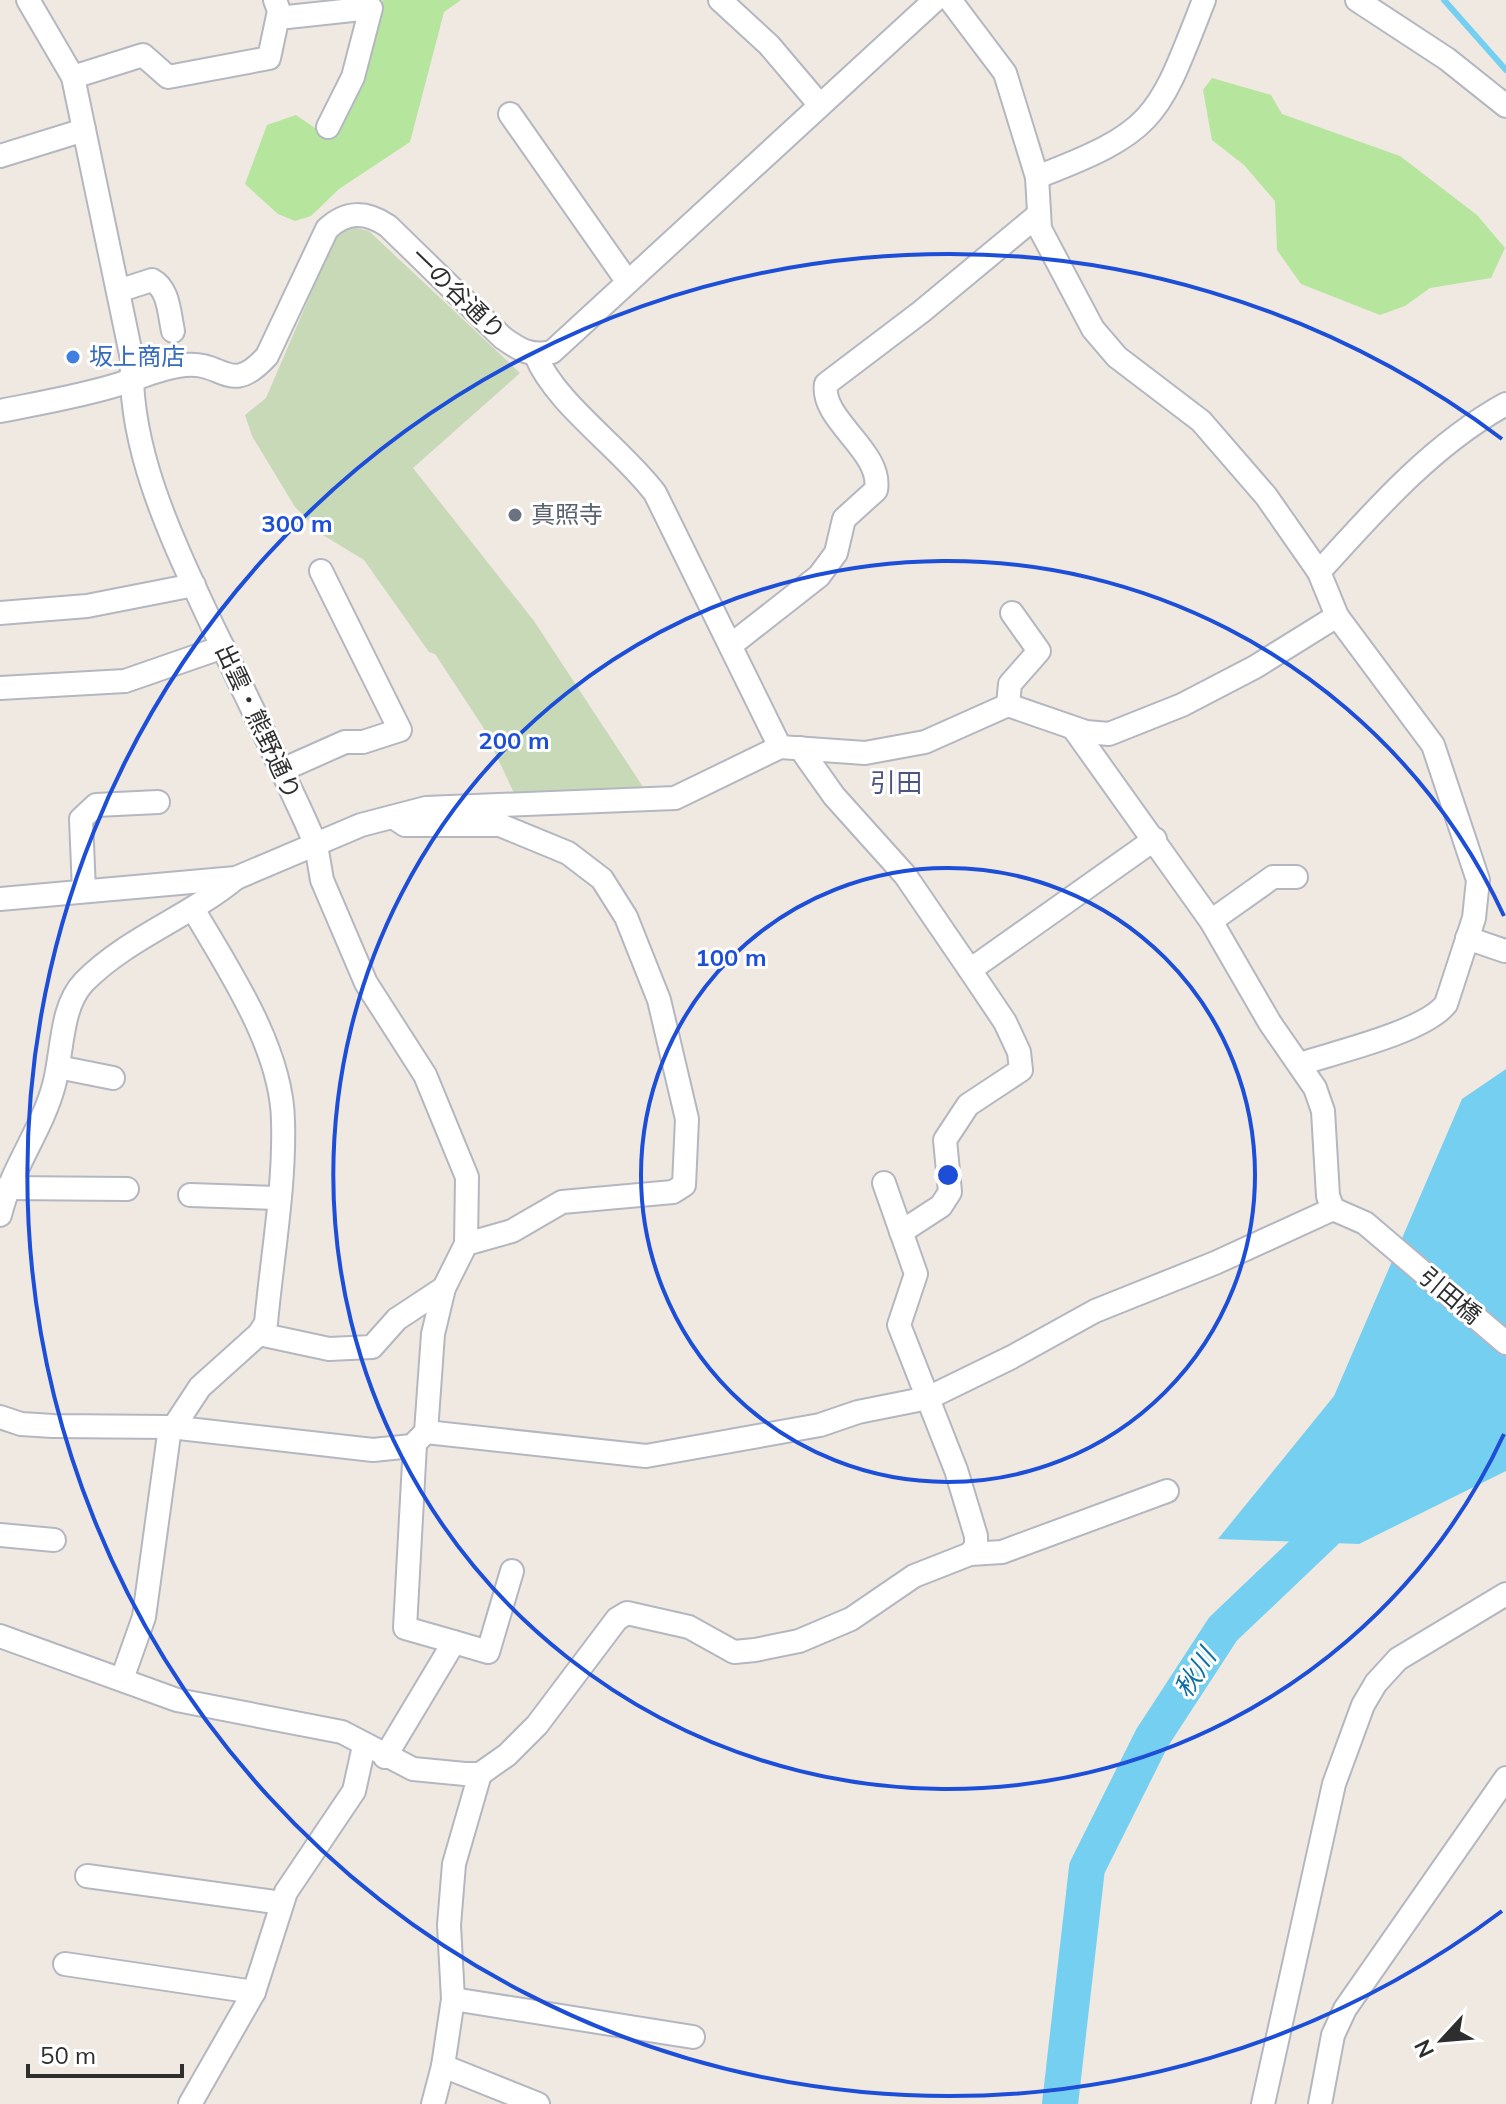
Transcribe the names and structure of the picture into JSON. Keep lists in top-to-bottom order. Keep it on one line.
{"streets":{"street":["一の谷通り","出雲・熊野通り","引田橋"]},"crossings":[["一の谷通り","出雲・熊野通り"]],"districts":["引田"],"water":["秋川"],"places":["坂上商店","真照寺"],"scale_bar":"50 m","north":"bottom left","rings":["300 m","200 m","100 m"]}
